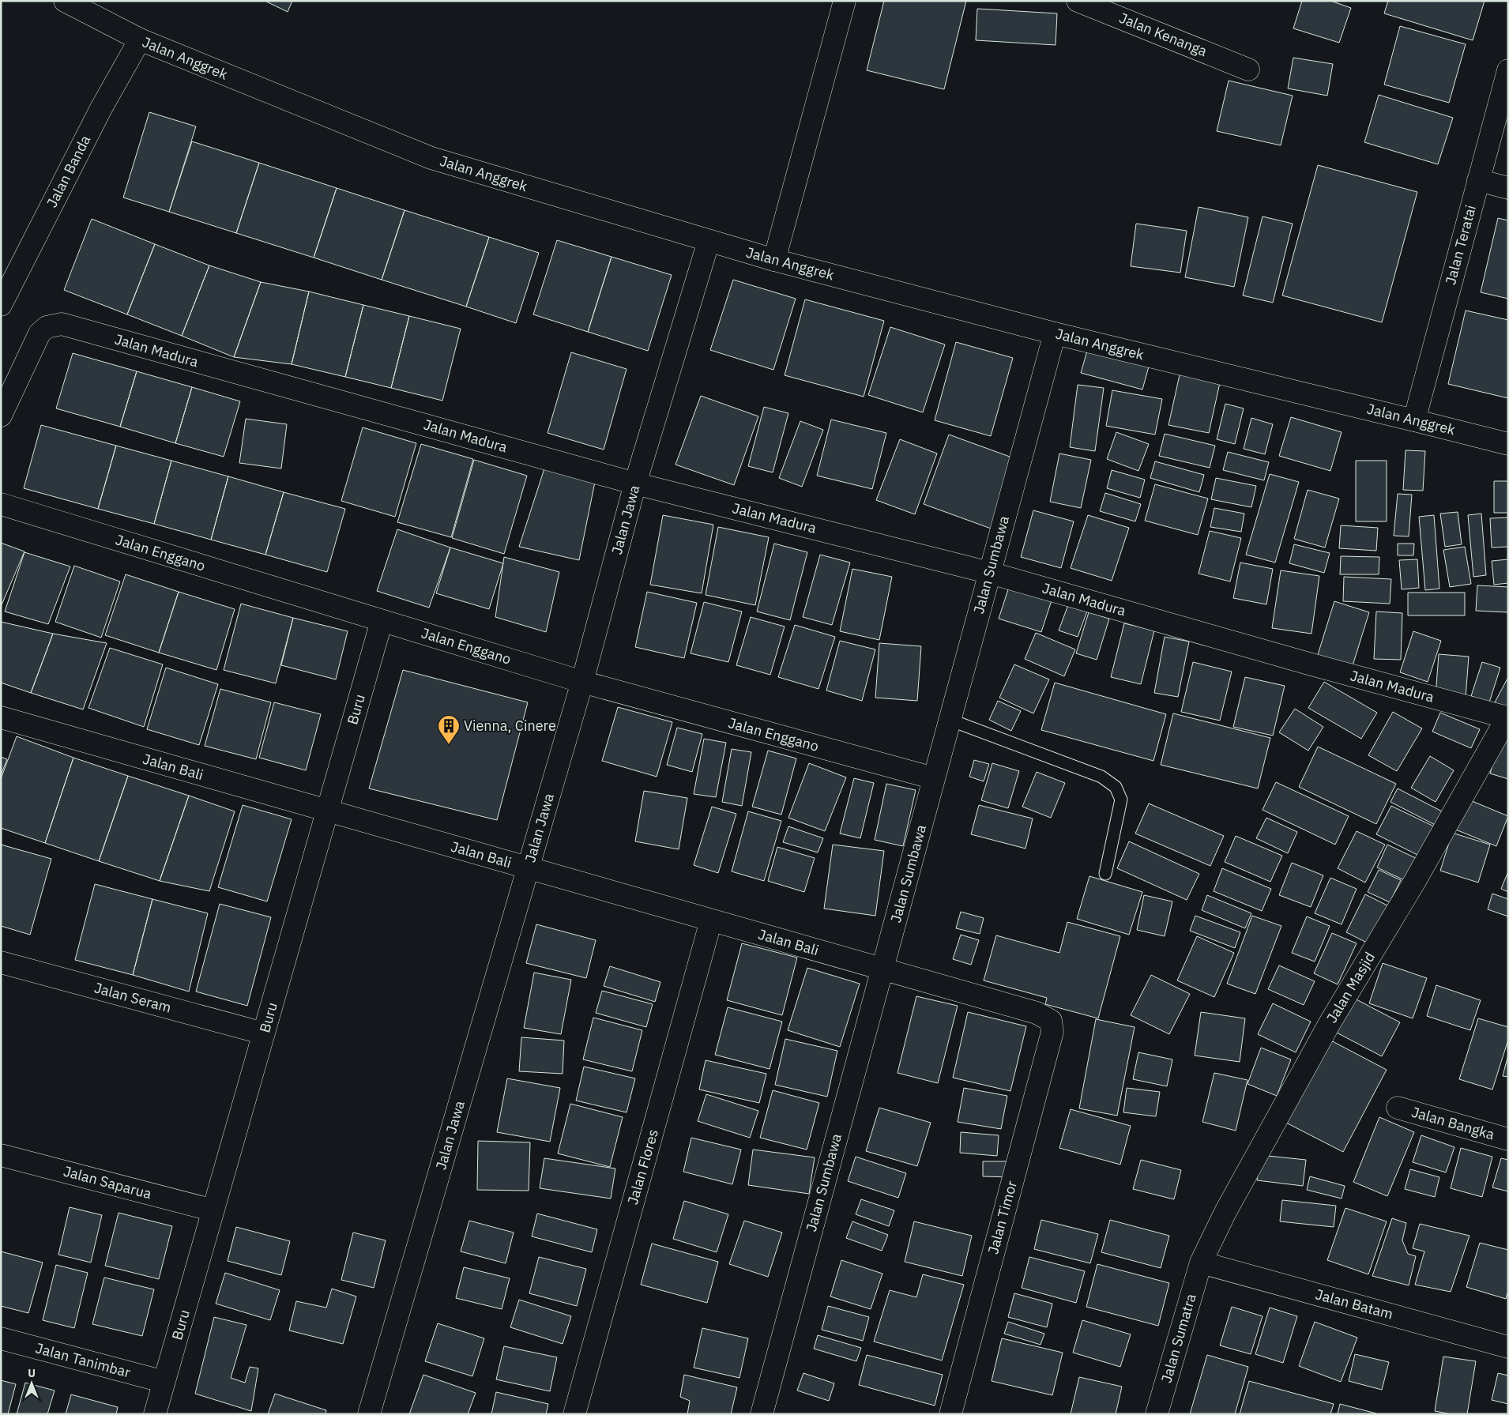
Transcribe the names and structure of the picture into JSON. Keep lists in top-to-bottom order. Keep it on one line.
{"streets":{"street":["Jalan Kenanga","Jalan Anggrek","Jalan Banda","Jalan Teratai","Jalan Madura","Jalan Jawa","Jalan Enggano","Jalan Sumbawa","Buru","Jalan Bali","Jalan Masjid","Jalan Seram","Jalan Bangka","Jalan Flores","Jalan Saparua","Jalan Timor","Jalan Batam","Jalan Sumatra","Jalan Tanimbar"]},"crossings":[["Jalan Anggrek","Jalan Banda"],["Jalan Anggrek","Jalan Teratai"],["Jalan Anggrek","Jalan Jawa"],["Jalan Anggrek","Jalan Sumbawa"],["Jalan Madura","Jalan Jawa"],["Jalan Madura","Jalan Sumbawa"],["Jalan Madura","Jalan Masjid"],["Jalan Jawa","Jalan Enggano"],["Jalan Jawa","Jalan Bali"],["Jalan Enggano","Jalan Sumbawa"],["Jalan Enggano","Buru"],["Jalan Sumbawa","Jalan Bali"],["Buru","Jalan Bali"],["Buru","Jalan Seram"],["Buru","Jalan Saparua"],["Buru","Jalan Tanimbar"],["Jalan Bali","Jalan Flores"],["Jalan Bali","Jalan Timor"],["Jalan Masjid","Jalan Batam"],["Jalan Masjid","Jalan Sumatra"],["Jalan Batam","Jalan Sumatra"]],"places":{"building":["Vienna, Cinere"]},"north":"top"}
